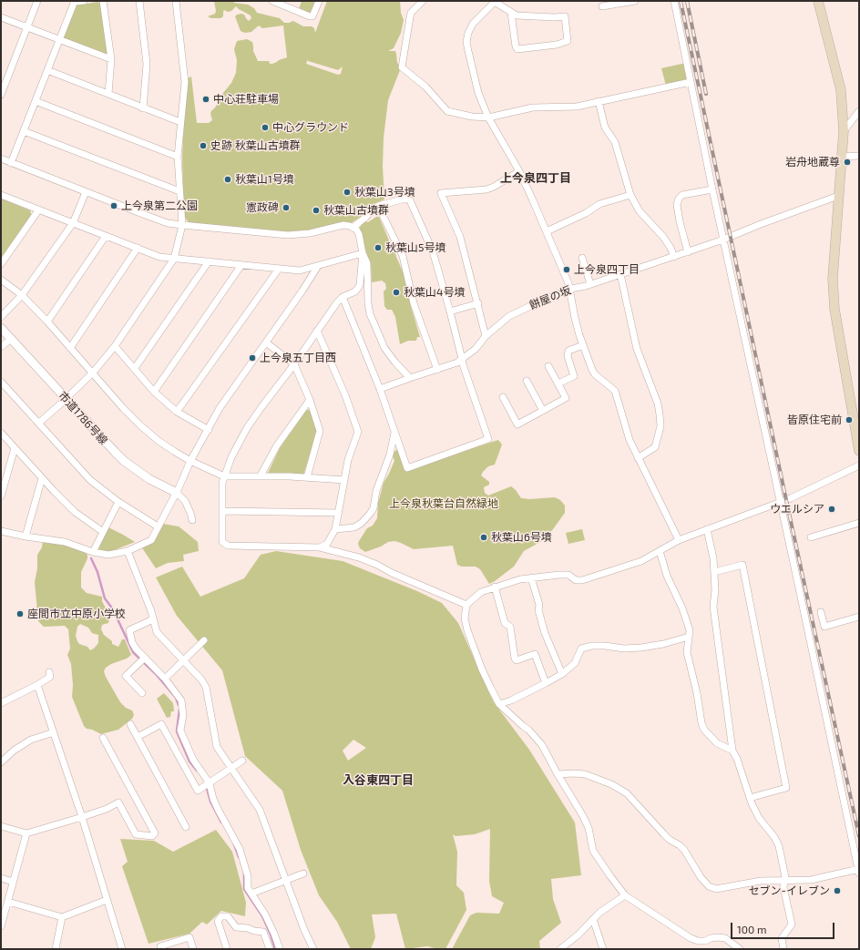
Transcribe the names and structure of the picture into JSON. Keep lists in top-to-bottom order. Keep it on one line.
{"streets":{"street":["餅屋の坂","市道1786号線"]},"districts":["上今泉四丁目","入谷東四丁目"],"parks":["上今泉秋葉台自然緑地"],"places":["中心荘駐車場","中心グラウンド","史跡 秋葉山古墳群","岩舟地蔵尊","秋葉山1号墳","秋葉山3号墳","上今泉第二公園","憲政碑","秋葉山古墳群","秋葉山5号墳","上今泉四丁目","秋葉山4号墳","上今泉五丁目西","皆原住宅前","ウエルシア","秋葉山6号墳","座間市立中原小学校","セブン-イレブン"],"scale_bar":"100 m"}
